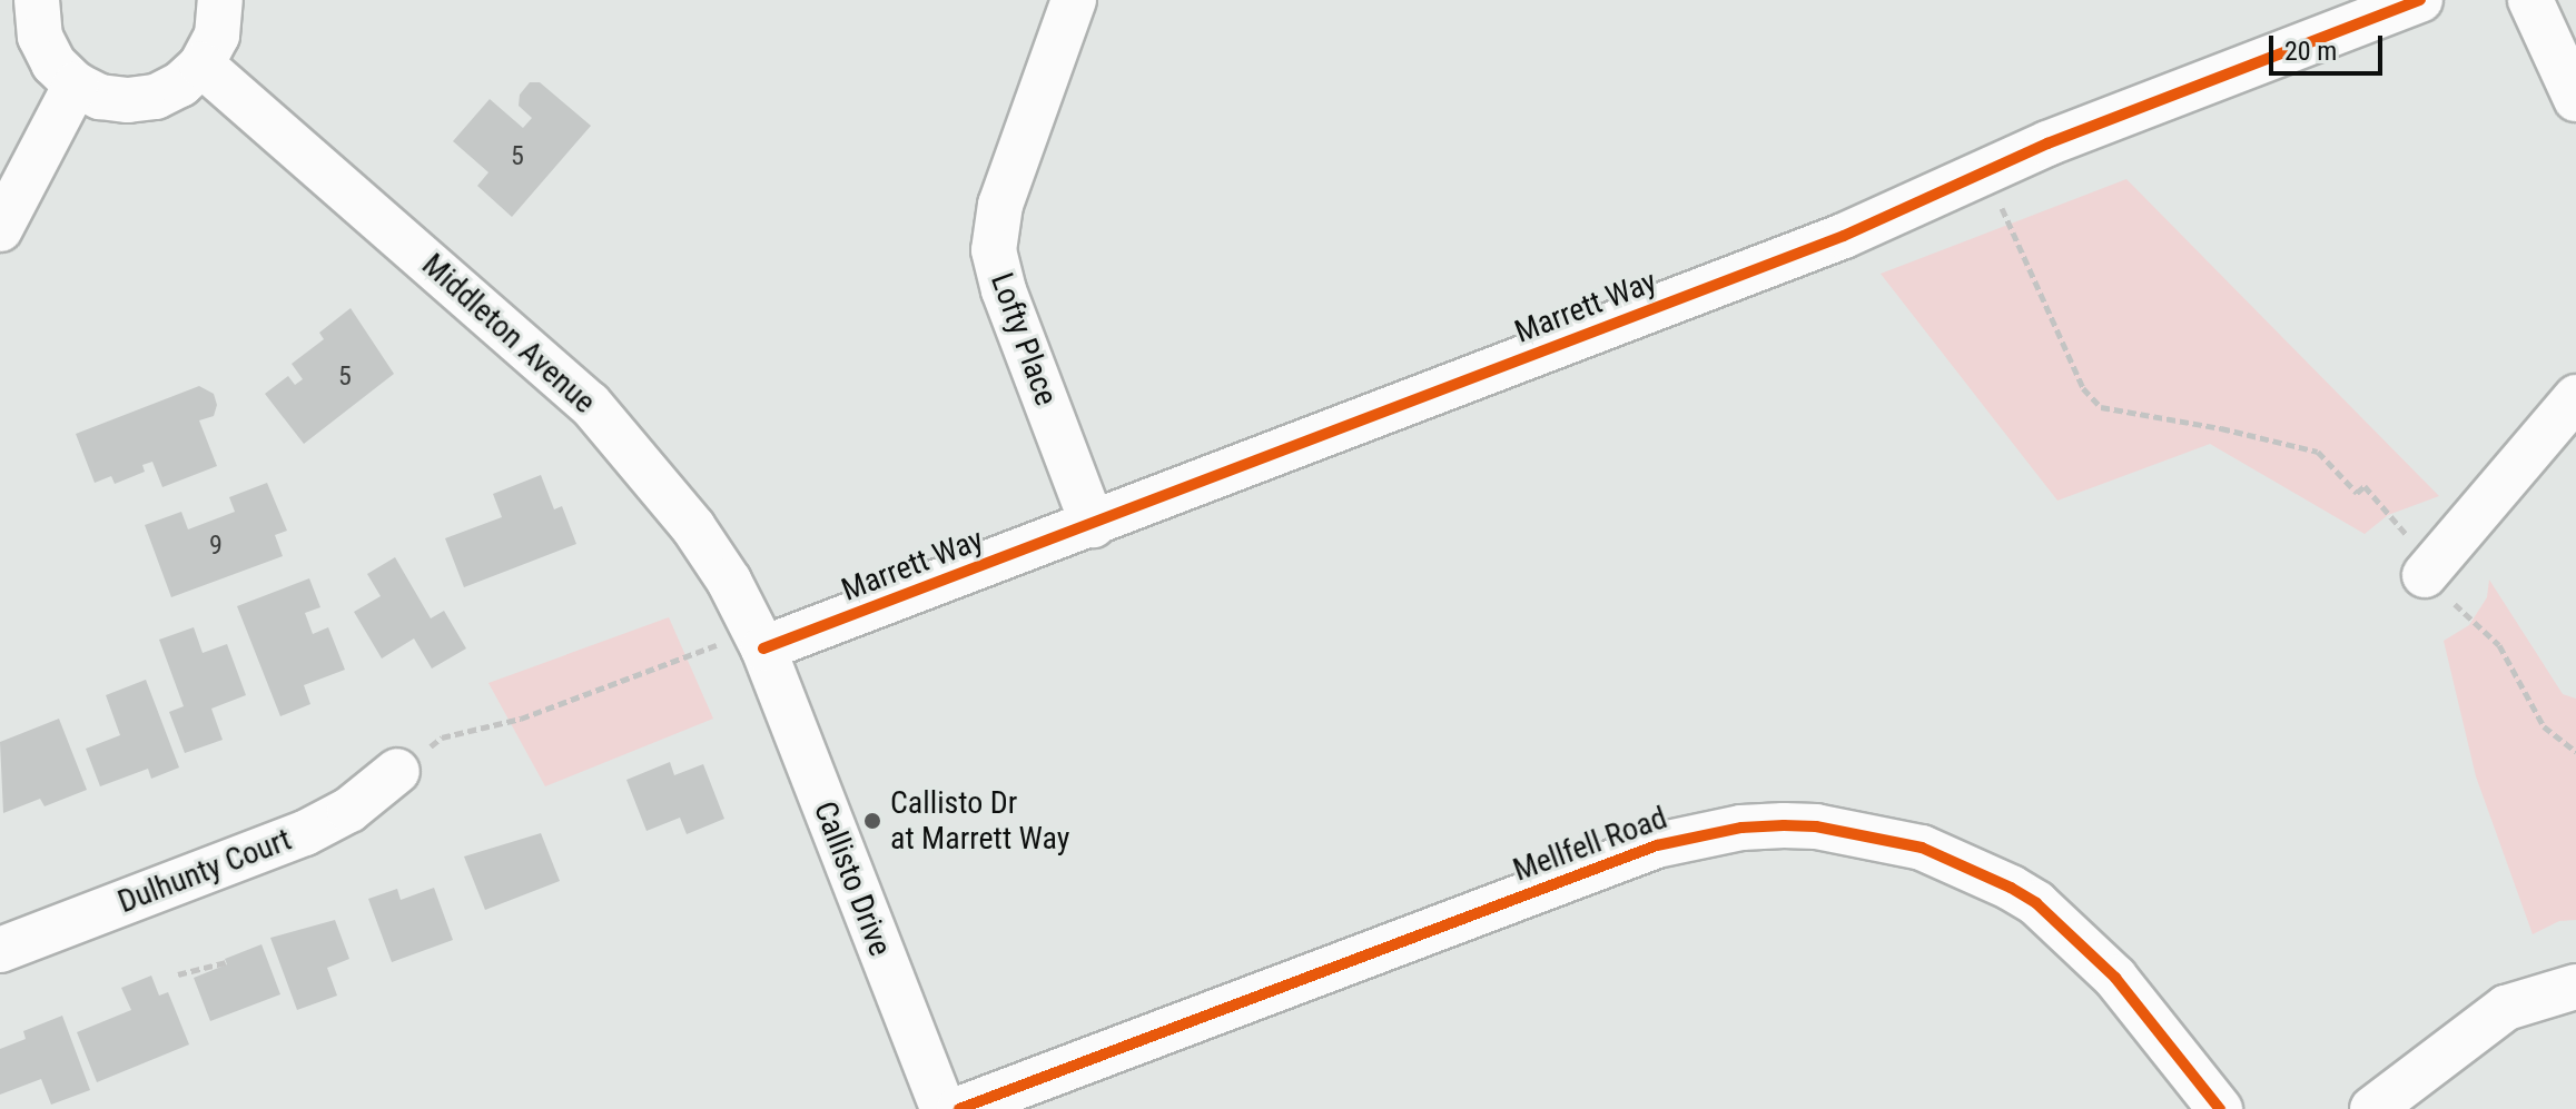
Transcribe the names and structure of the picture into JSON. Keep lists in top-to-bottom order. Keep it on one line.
{"streets":{"street":["Marrett Way","Middleton Avenue","Lofty Place","Mellfell Road","Dulhunty Court","Callisto Drive"]},"crossings":[["Marrett Way","Middleton Avenue"],["Marrett Way","Lofty Place"],["Marrett Way","Callisto Drive"],["Middleton Avenue","Callisto Drive"]],"places":["Callisto Dr at Marrett Way"],"house_numbers":["5","5","9"],"scale_bar":"20 m"}
